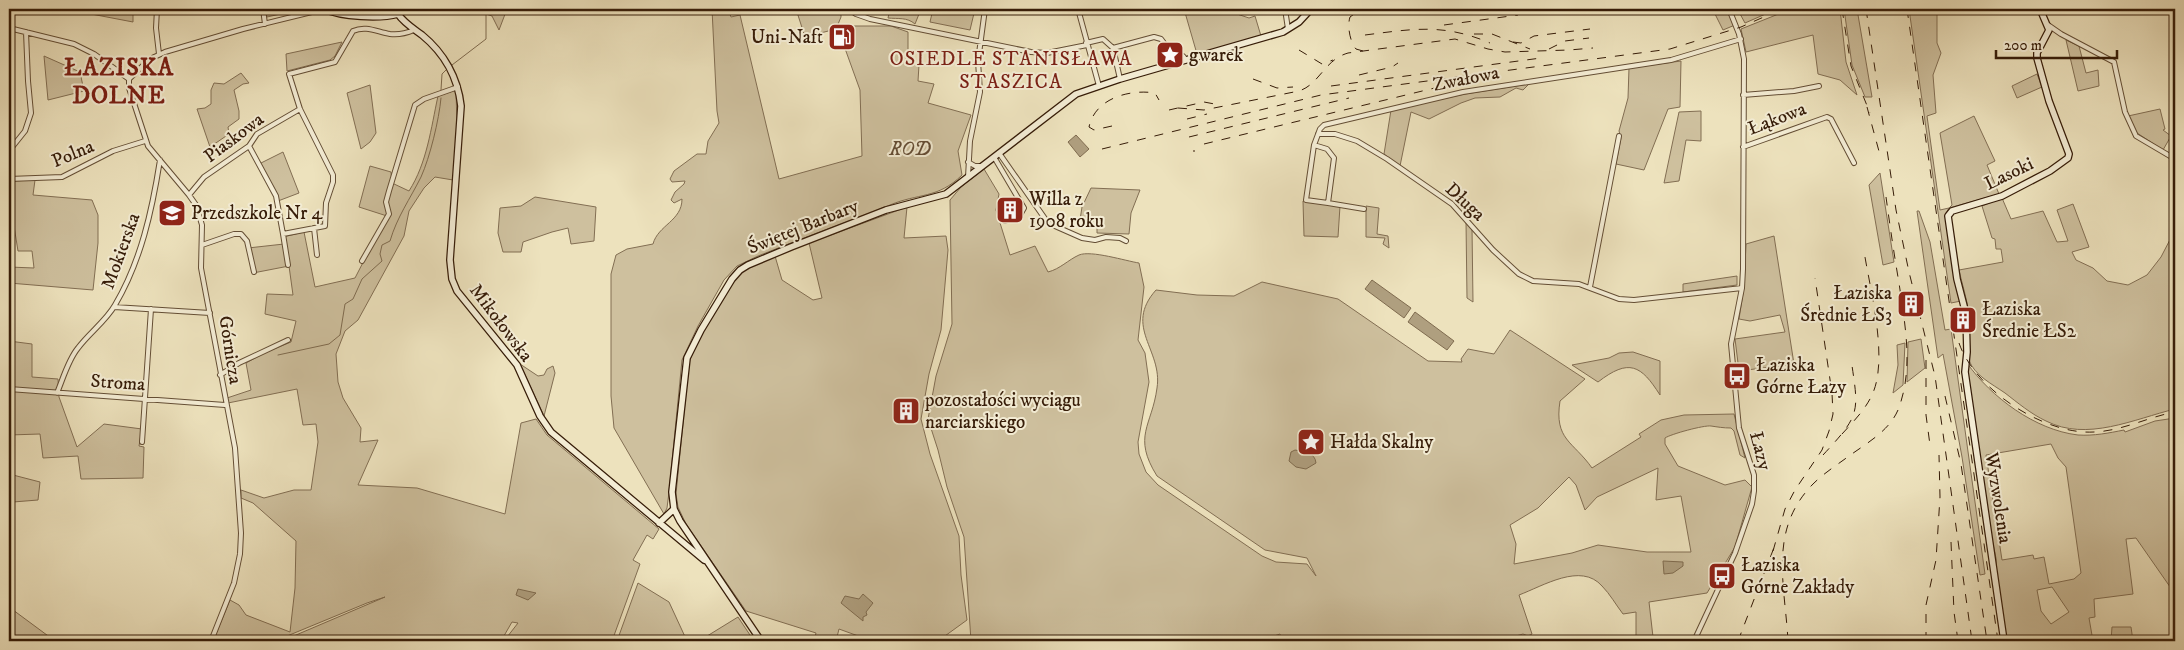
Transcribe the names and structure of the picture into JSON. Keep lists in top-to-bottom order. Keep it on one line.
{"streets":{"street":["Zwałowa","Łąkowa","Piaskowa","Polna","Lasoki","Długa","Świętej Barbary","Mokierska","Mikołowska","Górnicza","Stroma","Łazy","Wyzwolenia"]},"crossings":[["Zwałowa","Łąkowa"],["Zwałowa","Długa"],["Łąkowa","Długa"],["Łąkowa","Łazy"],["Piaskowa","Górnicza"],["Polna","Górnicza"],["Lasoki","Wyzwolenia"],["Długa","Łazy"],["Świętej Barbary","Mikołowska"],["Mokierska","Górnicza"],["Mokierska","Stroma"],["Górnicza","Stroma"]],"districts":["OSIEDLE STANISŁAWA STASZICA","ŁAZISKA DOLNE"],"parks":["ROD"],"places":{"fuel station":["Uni-Naft"],"place":["gwarek","Hałda Skalny"],"building":["Willa z 1908 roku","Łaziska Średnie ŁS3","Łaziska Średnie ŁS2","pozostałości wyciągu narciarskiego"],"school or university":["Przedszkole Nr 4"],"bus stop":["Łaziska Górne Łazy","Łaziska Górne Zakłady"]},"scale_bar":"200 m"}
